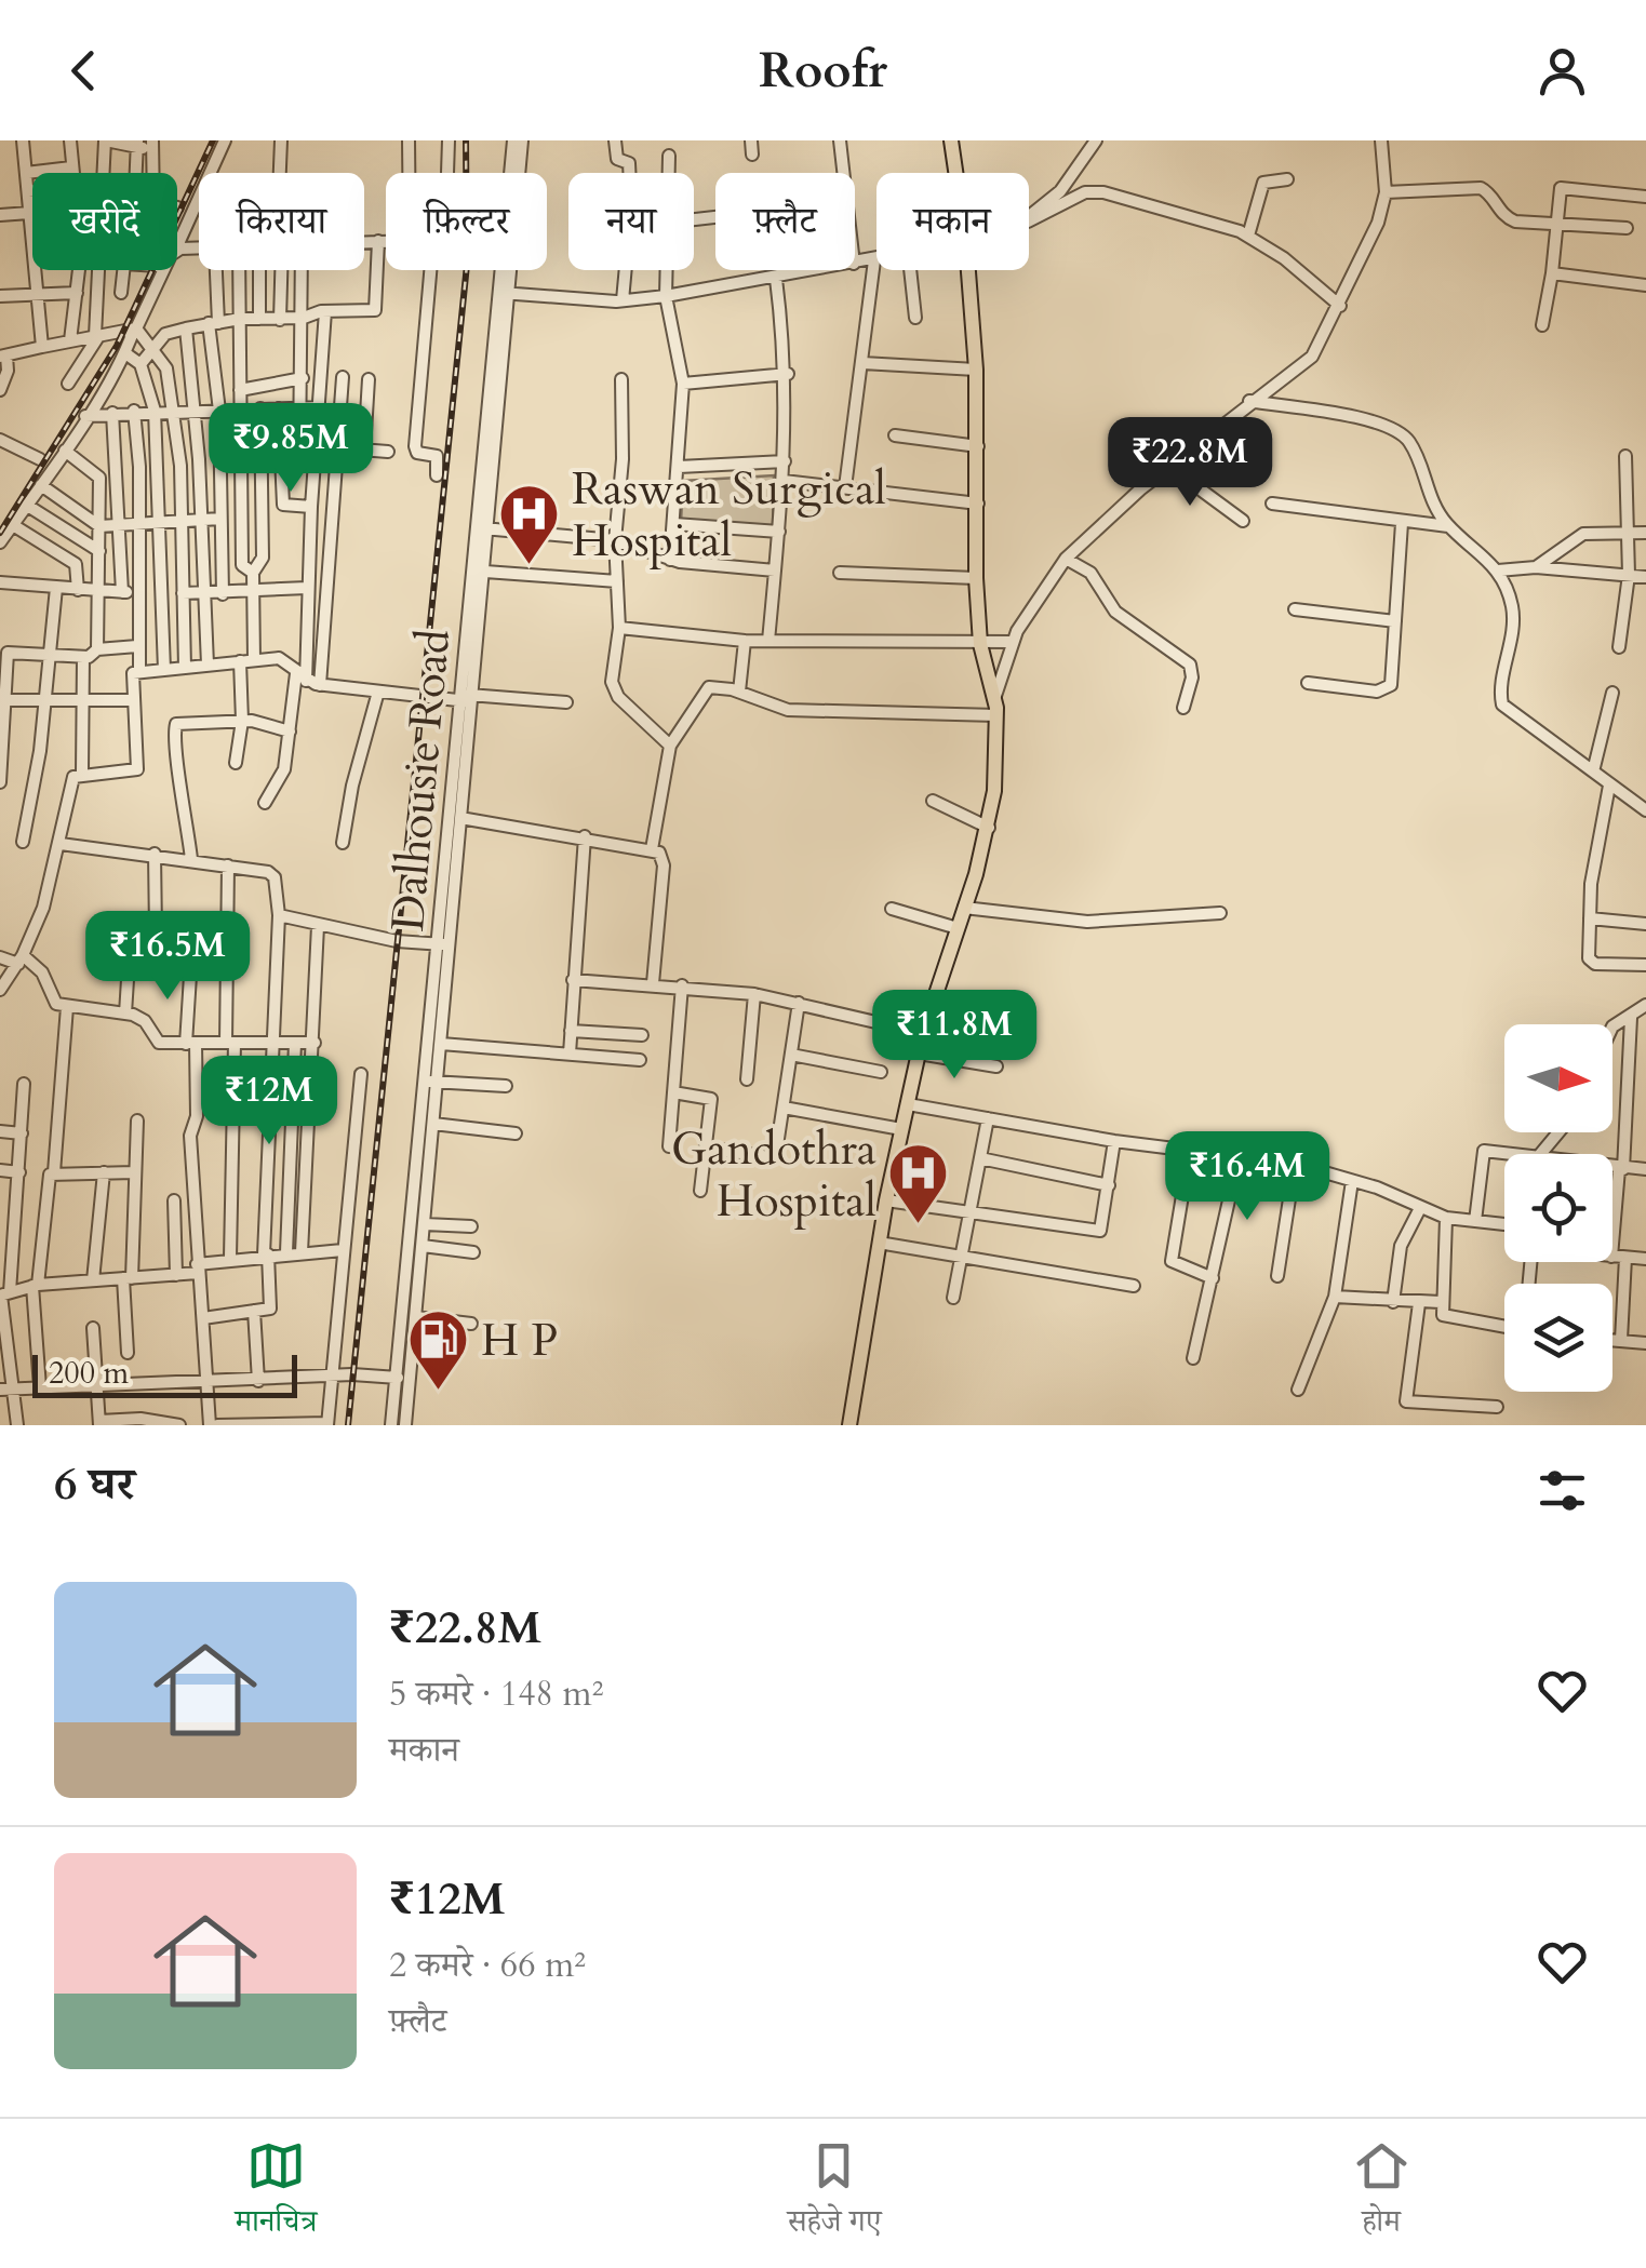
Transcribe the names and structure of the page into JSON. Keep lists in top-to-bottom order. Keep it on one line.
{"streets":{"street":["Dalhousie Road"]},"places":{"hospital":["Raswan Surgical Hospital","Gandothra Hospital"],"fuel station":["H P"]},"scale_bar":"200 m","north":"right","page":{"header":"Roofr","chip":["खरीदें","किराया","फ़िल्टर","नया","फ़्लैट","मकान"],"price":["₹9.85M","₹22.8M","₹16.5M","₹11.8M","₹12M","₹16.4M"],"scale":"200 m","heading":"6 घर","list":[{"name":"₹22.8M","note":"5 कमरे · 148 m² · मकान"},{"name":"₹12M","note":"2 कमरे · 66 m² · फ़्लैट"}],"tabs":["मानचित्र","सहेजे गए","होम"]}}
